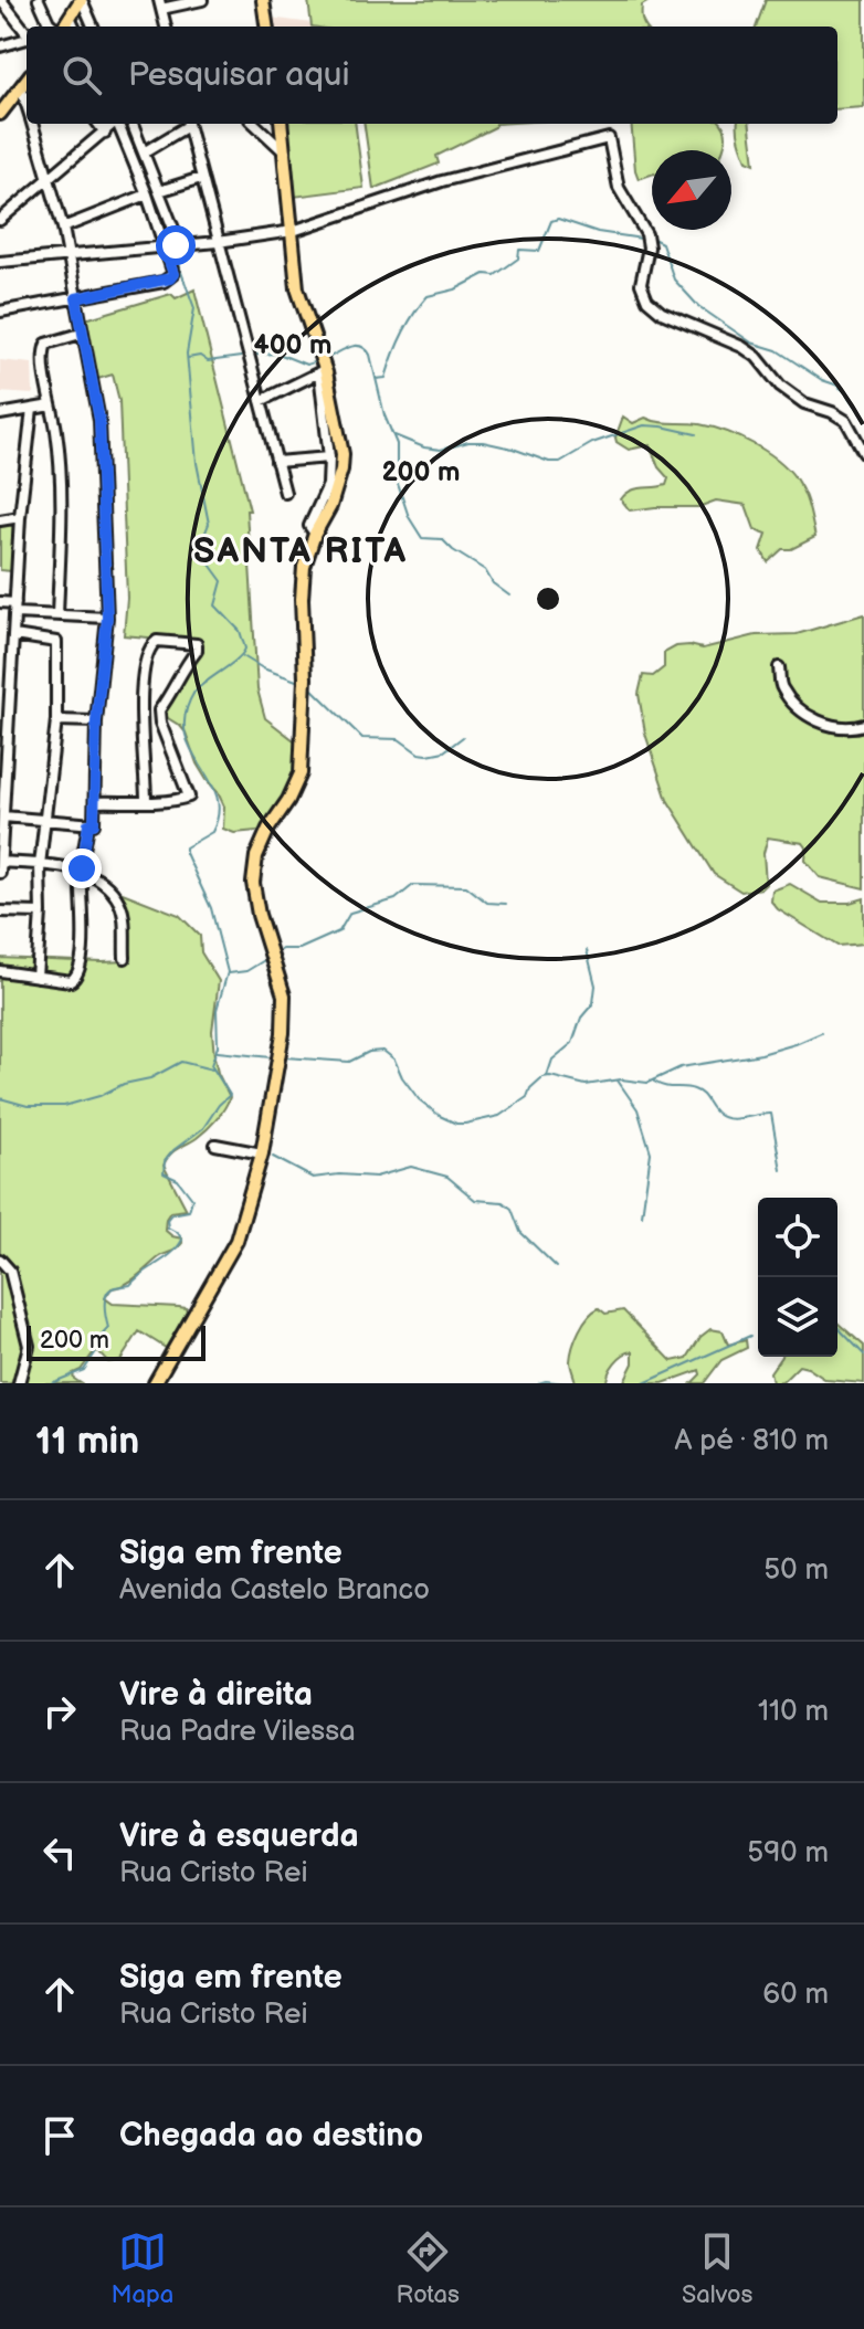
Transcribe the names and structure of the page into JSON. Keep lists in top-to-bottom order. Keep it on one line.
{"districts":["SANTA RITA"],"scale_bar":"200 m","north":"bottom left","page":{"search":"Pesquisar aqui","scale":"200 m","heading":["11 min","A pé · 810 m"],"list":[["Siga em frente","Avenida Castelo Branco","50 m"],["Vire à direita","Rua Padre Vilessa","110 m"],["Vire à esquerda","Rua Cristo Rei","590 m"],["Siga em frente","Rua Cristo Rei","60 m"],"Chegada ao destino"],"nav":["Mapa","Rotas","Salvos"]},"rings":["400 m","200 m"]}
